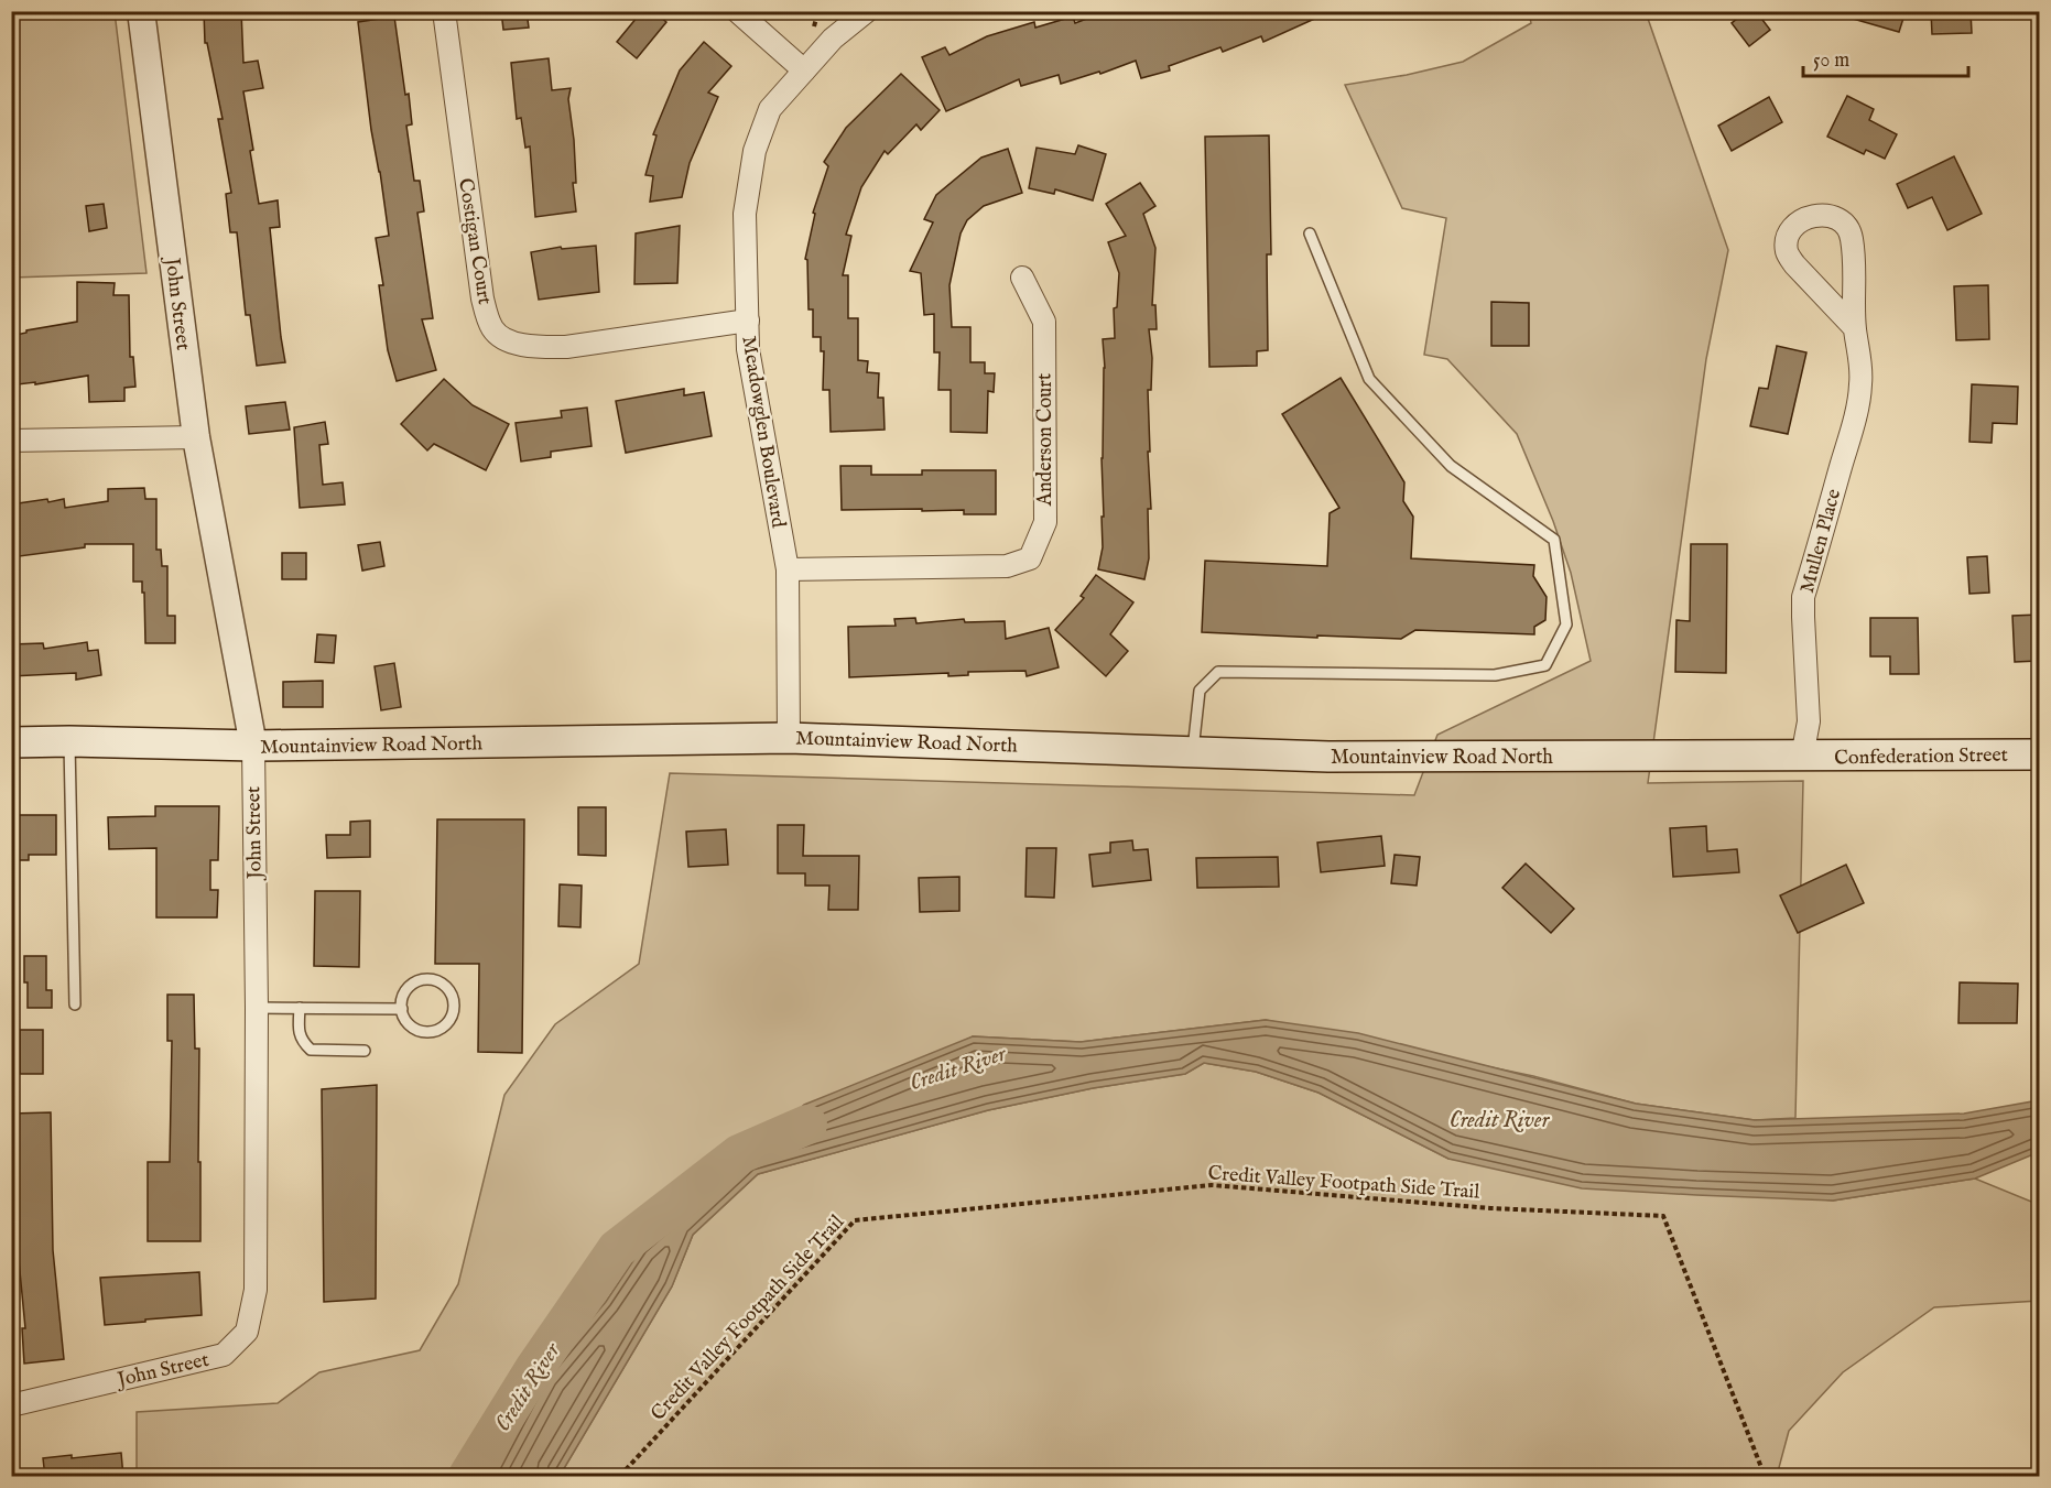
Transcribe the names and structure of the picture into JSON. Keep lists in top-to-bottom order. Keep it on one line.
{"streets":{"main road":["Mountainview Road North","Confederation Street"],"street":["Costigan Court","John Street","Meadowglen Boulevard","Anderson Court","Mullen Place"],"path":["Credit Valley Footpath Side Trail"]},"crossings":[["Costigan Court","Meadowglen Boulevard"],["John Street","Mountainview Road North"],["Meadowglen Boulevard","Anderson Court"],["Meadowglen Boulevard","Mountainview Road North"],["Mullen Place","Mountainview Road North"],["Mullen Place","Confederation Street"],["Mountainview Road North","Confederation Street"]],"water":["Credit River"],"scale_bar":"50 m"}
